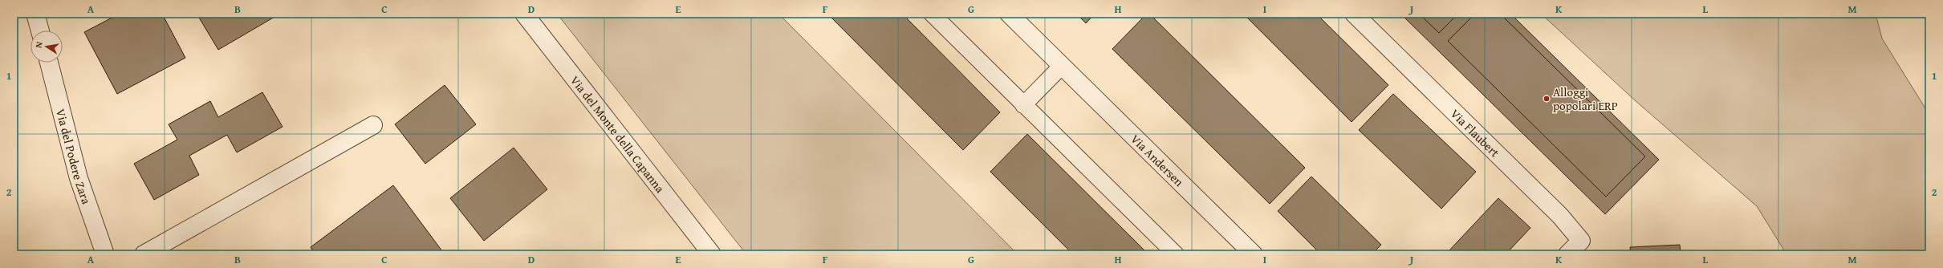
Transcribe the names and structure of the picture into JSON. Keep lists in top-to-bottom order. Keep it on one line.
{"streets":{"street":["Via Flaubert","Via del Monte della Capanna","Via del Podere Zara","Via Andersen"]},"places":["Alloggi popolari ERP"],"north":"left","grid":{"columns":["A","B","C","D","E","F","G","H","I","J","K","L","M"],"rows":["1","2"]}}
